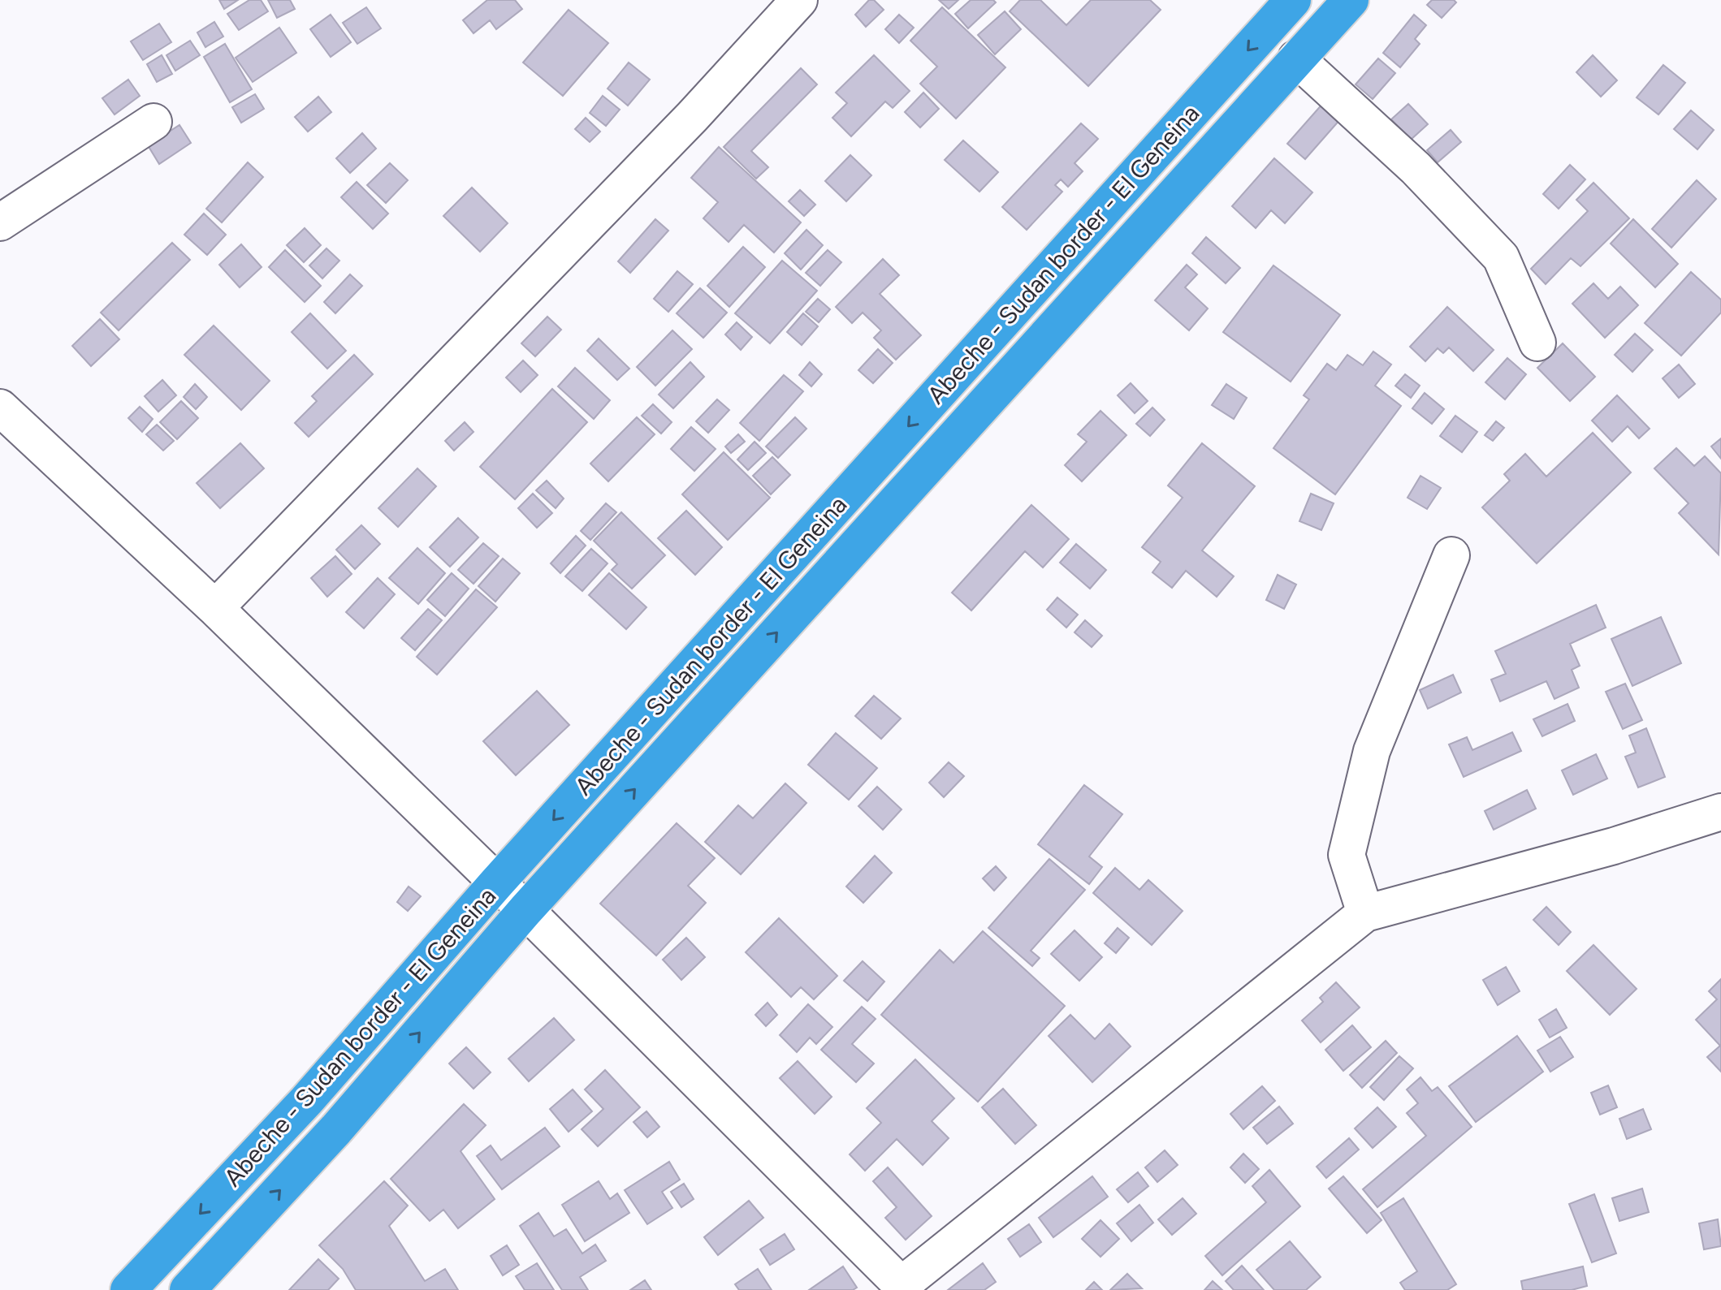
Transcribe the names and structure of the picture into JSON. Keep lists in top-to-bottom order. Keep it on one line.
{"streets":{"highway":["Abeche - Sudan border - El Geneina"]}}
